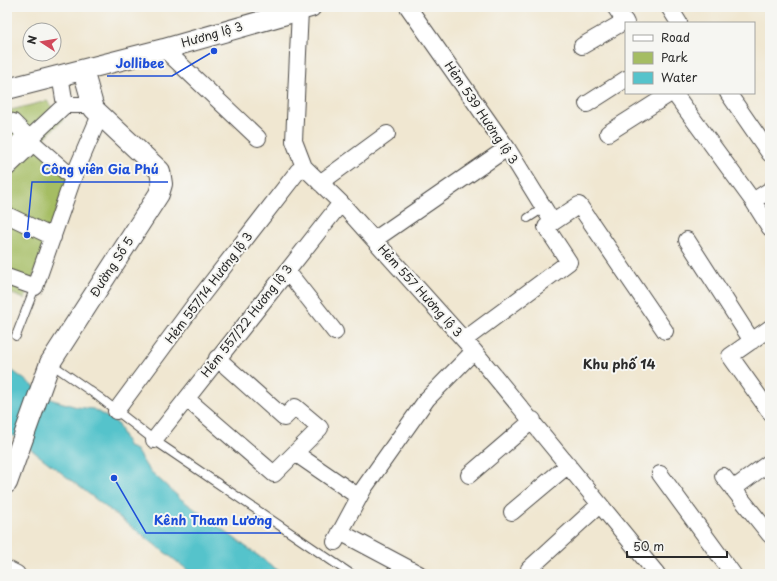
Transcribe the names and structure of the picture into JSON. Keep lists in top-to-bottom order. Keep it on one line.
{"streets":{"street":["Hương lộ 3","Hẻm 539 Hương lộ 3","Đường Số 5","Hẻm 557/14 Hương lộ 3","Hẻm 557 Hương lộ 3","Hẻm 557/22 Hương lộ 3"]},"crossings":[["Hương lộ 3","Hẻm 557 Hương lộ 3"],["Hẻm 557/14 Hương lộ 3","Hẻm 557 Hương lộ 3"],["Hẻm 557 Hương lộ 3","Hẻm 557/22 Hương lộ 3"]],"districts":["Khu phố 14"],"places":["Jollibee","Công viên Gia Phú","Kênh Tham Lương"],"legend":["Road","Park","Water"],"scale_bar":"50 m","north":"left"}
